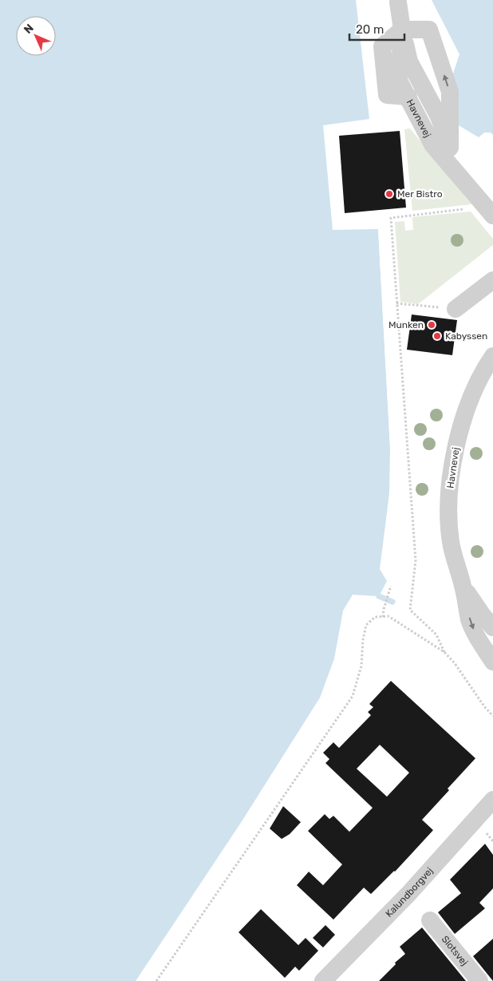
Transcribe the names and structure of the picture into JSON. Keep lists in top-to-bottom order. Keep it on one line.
{"streets":{"street":["Havnevej","Kalundborgvej","Slotsvej"]},"places":["Mer Bistro","Munken","Kabyssen"],"scale_bar":"20 m","north":"top left"}
